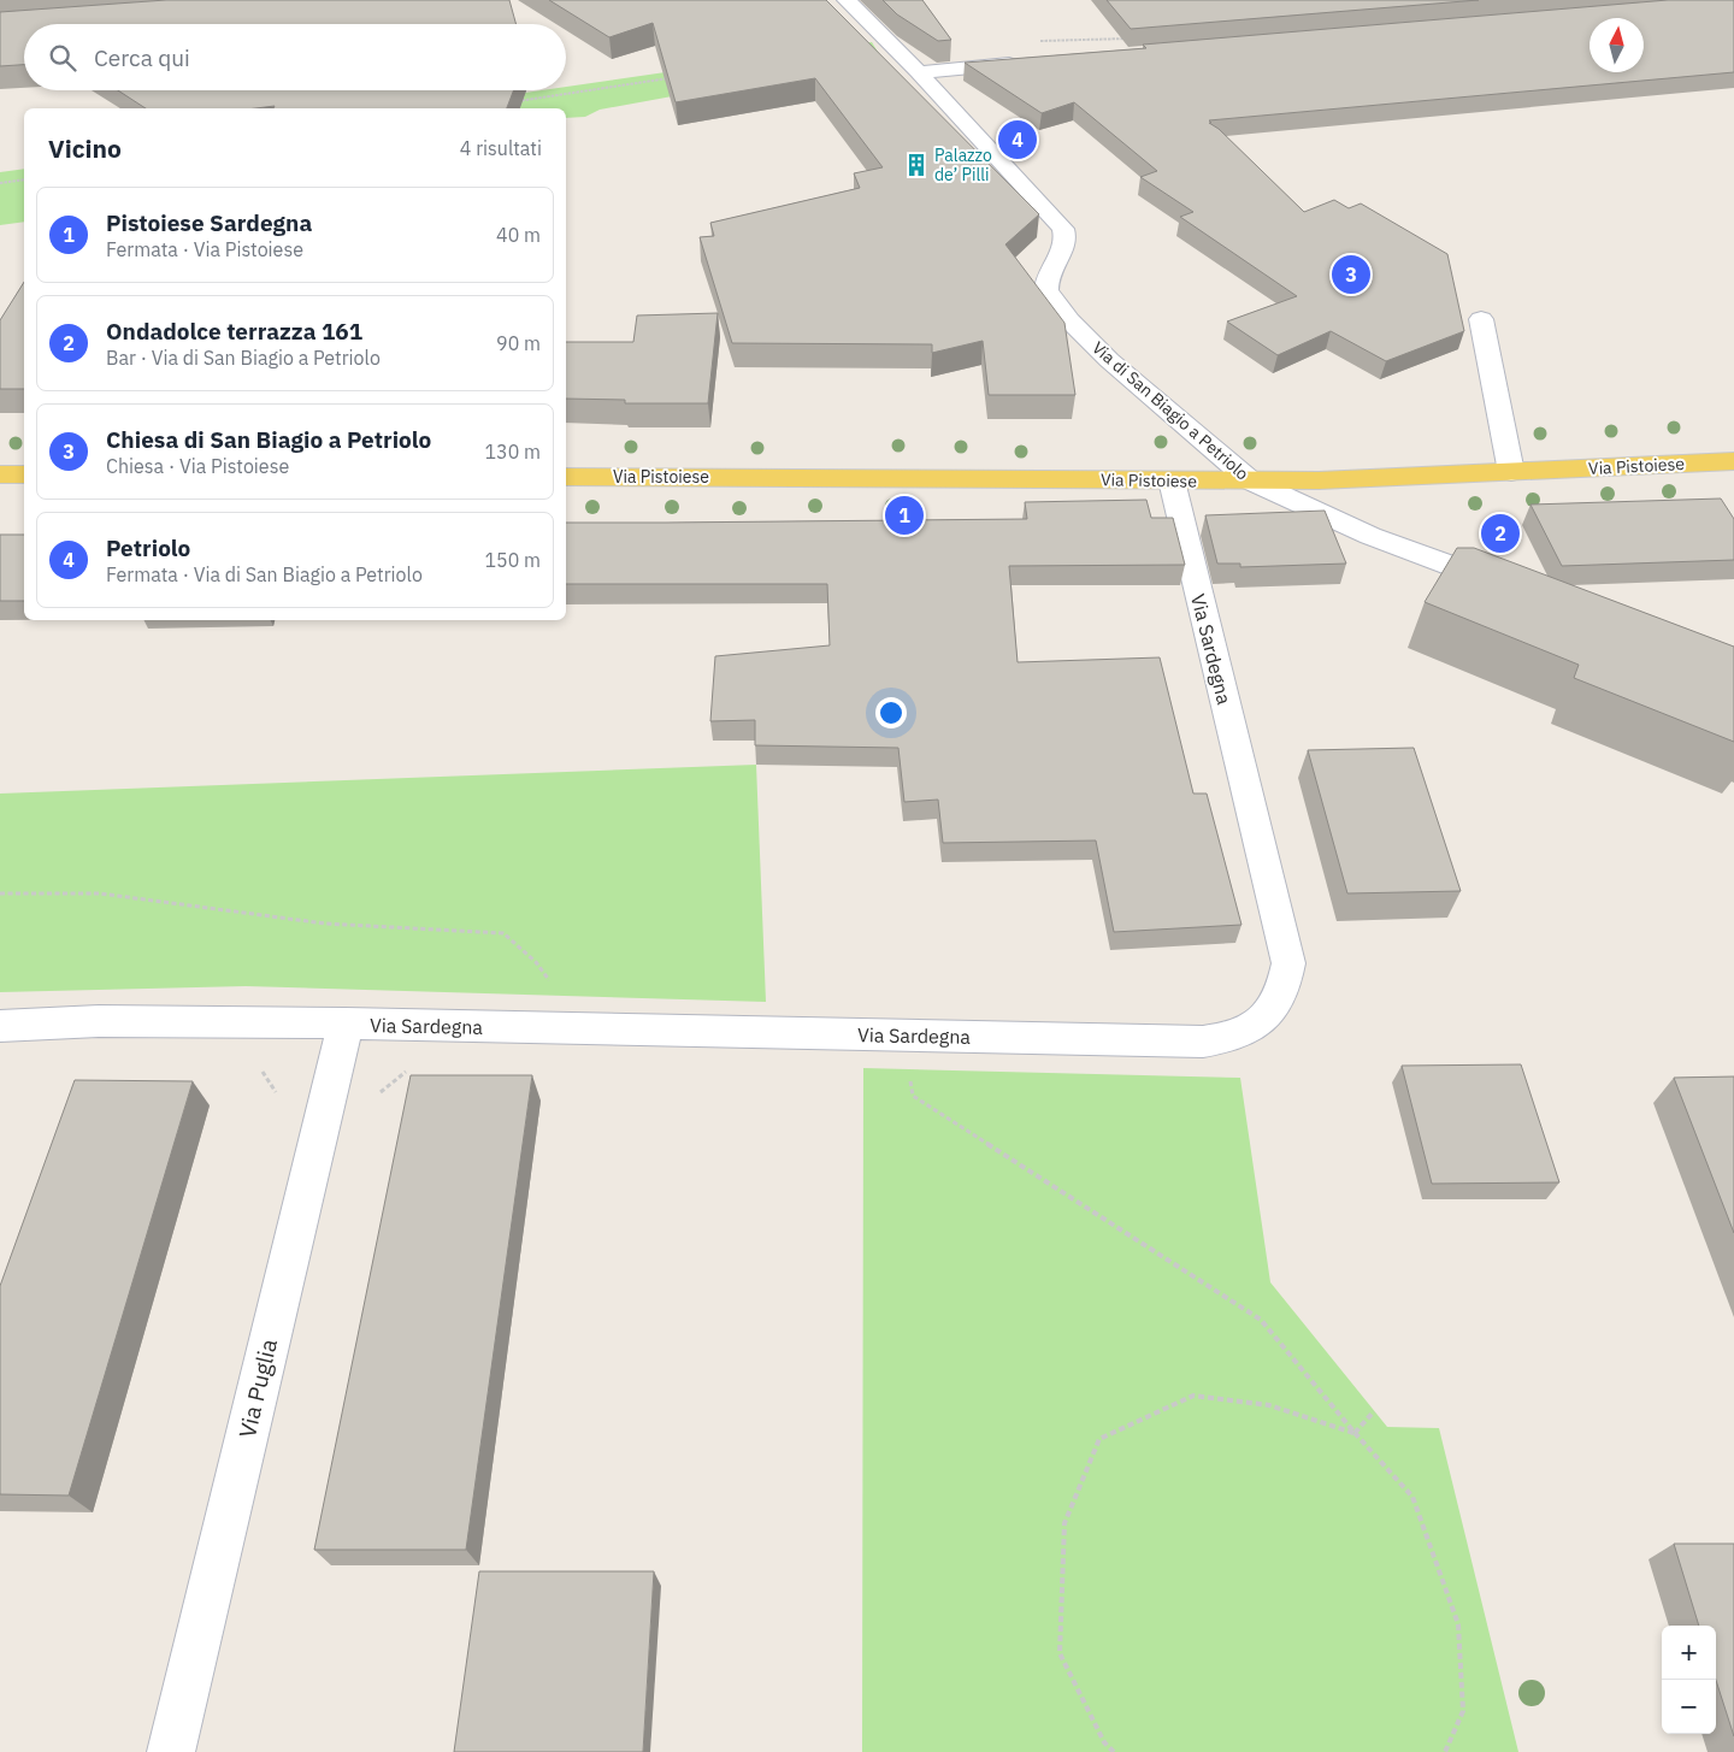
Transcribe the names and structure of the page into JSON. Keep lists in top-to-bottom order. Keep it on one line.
{"streets":{"main road":["Via Pistoiese"],"street":["Via di San Biagio a Petriolo","Via Sardegna","Via Puglia"]},"crossings":[["Via di San Biagio a Petriolo","Via Pistoiese"],["Via Pistoiese","Via Sardegna"],["Via Sardegna","Via Puglia"]],"places":{"building":["Palazzo de’ Pilli"]},"north":"top","page":{"search":"Cerca qui","heading":["Vicino","4 risultati"],"pins":["4","3","1","2"],"list":[{"mark":"1","name":"Pistoiese Sardegna","note":"Fermata · Via Pistoiese","value":"40 m"},{"mark":"2","name":"Ondadolce terrazza 161","note":"Bar · Via di San Biagio a Petriolo","value":"90 m"},{"mark":"3","name":"Chiesa di San Biagio a Petriolo","note":"Chiesa · Via Pistoiese","value":"130 m"},{"mark":"4","name":"Petriolo","note":"Fermata · Via di San Biagio a Petriolo","value":"150 m"}],"map_buttons":["+","−"]}}
